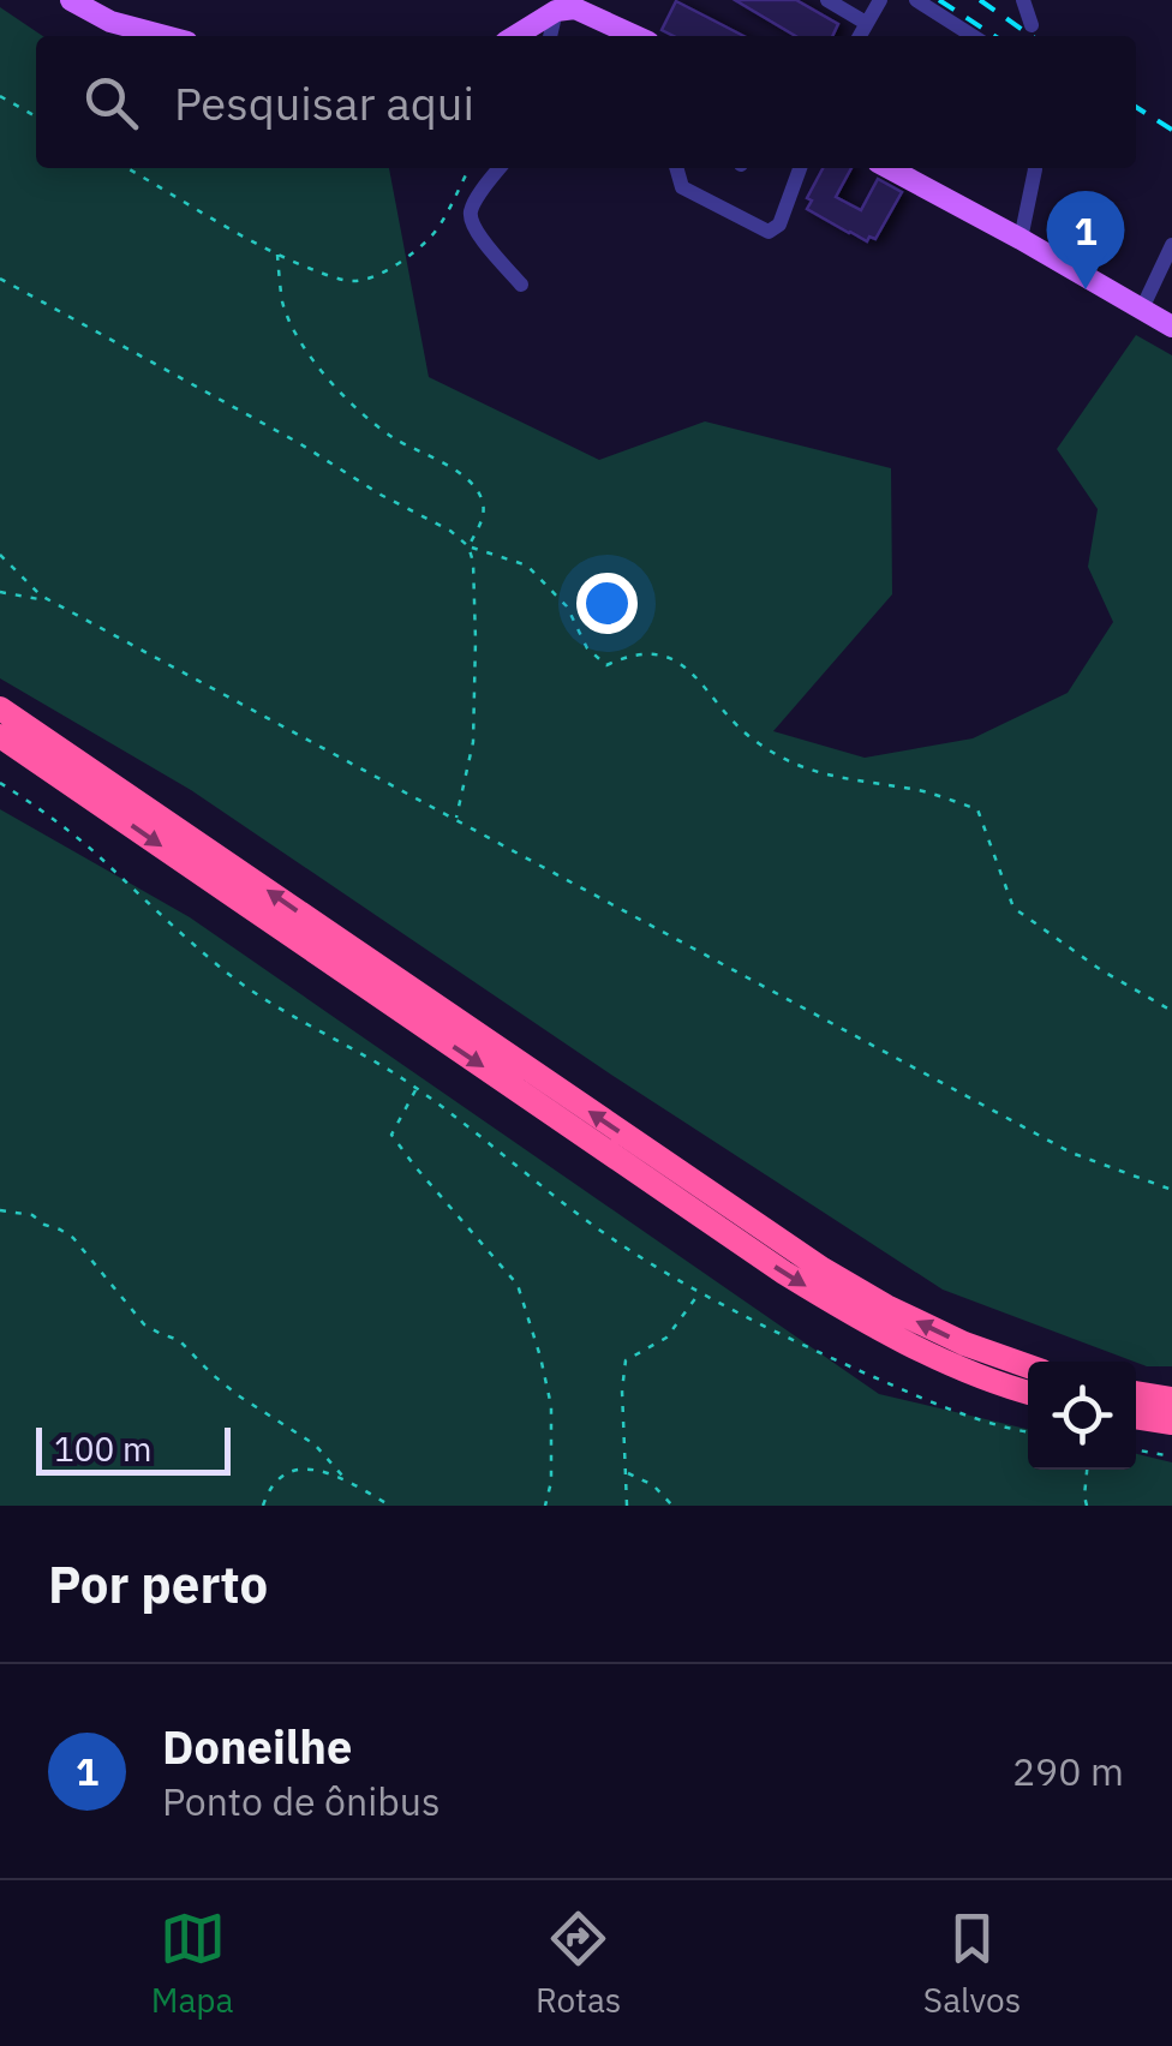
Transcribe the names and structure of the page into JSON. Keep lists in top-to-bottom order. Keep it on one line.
{"scale_bar":"100 m","page":{"search":"Pesquisar aqui","pins":"1","scale":"100 m","heading":"Por perto","list":[{"mark":"1","name":"Doneilhe","note":"Ponto de ônibus","value":"290 m"}],"nav":["Mapa","Rotas","Salvos"]}}
